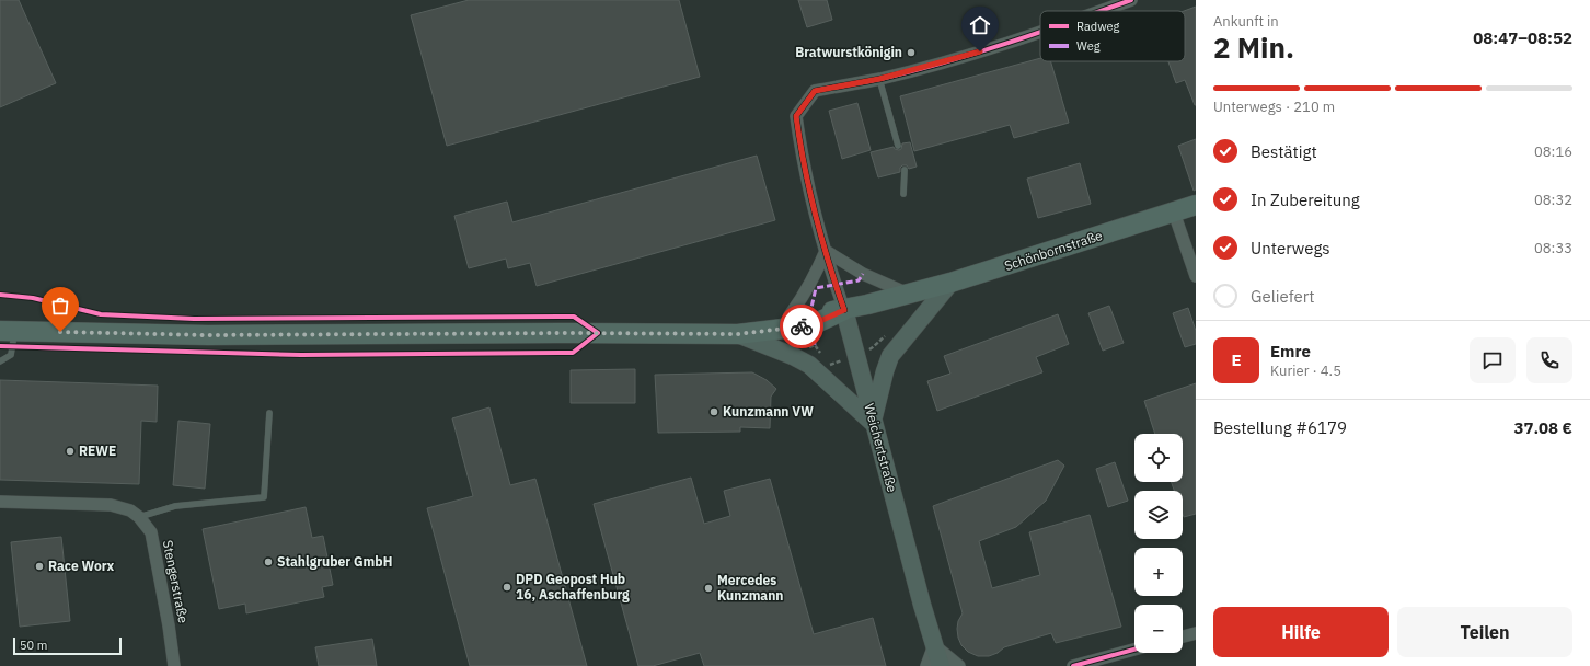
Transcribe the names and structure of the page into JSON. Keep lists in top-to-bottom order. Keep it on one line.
{"streets":{"main road":["Schönbornstraße","Weichertstraße"],"street":["Stengerstraße"]},"crossings":[["Schönbornstraße","Weichertstraße"]],"places":["Bratwurstkönigin","Kunzmann VW","REWE","Stahlgruber GmbH","Race Worx","DPD Geopost Hub 16, Aschaffenburg","Mercedes Kunzmann"],"legend":["Radweg","Weg"],"scale_bar":"50 m","page":{"heading":["2 Min.","Ankunft in","08:47–08:52"],"panel":["Emre","Kurier · 4.5","Bestellung #6179","37.08 €"],"bar":"Unterwegs · 210 m","list":[["Bestätigt","08:16"],["In Zubereitung","08:32"],["Unterwegs","08:33"],"Geliefert"],"round":"E","map_buttons":["+","−"],"buttons":["Hilfe","Teilen"],"scale":"50 m"}}
